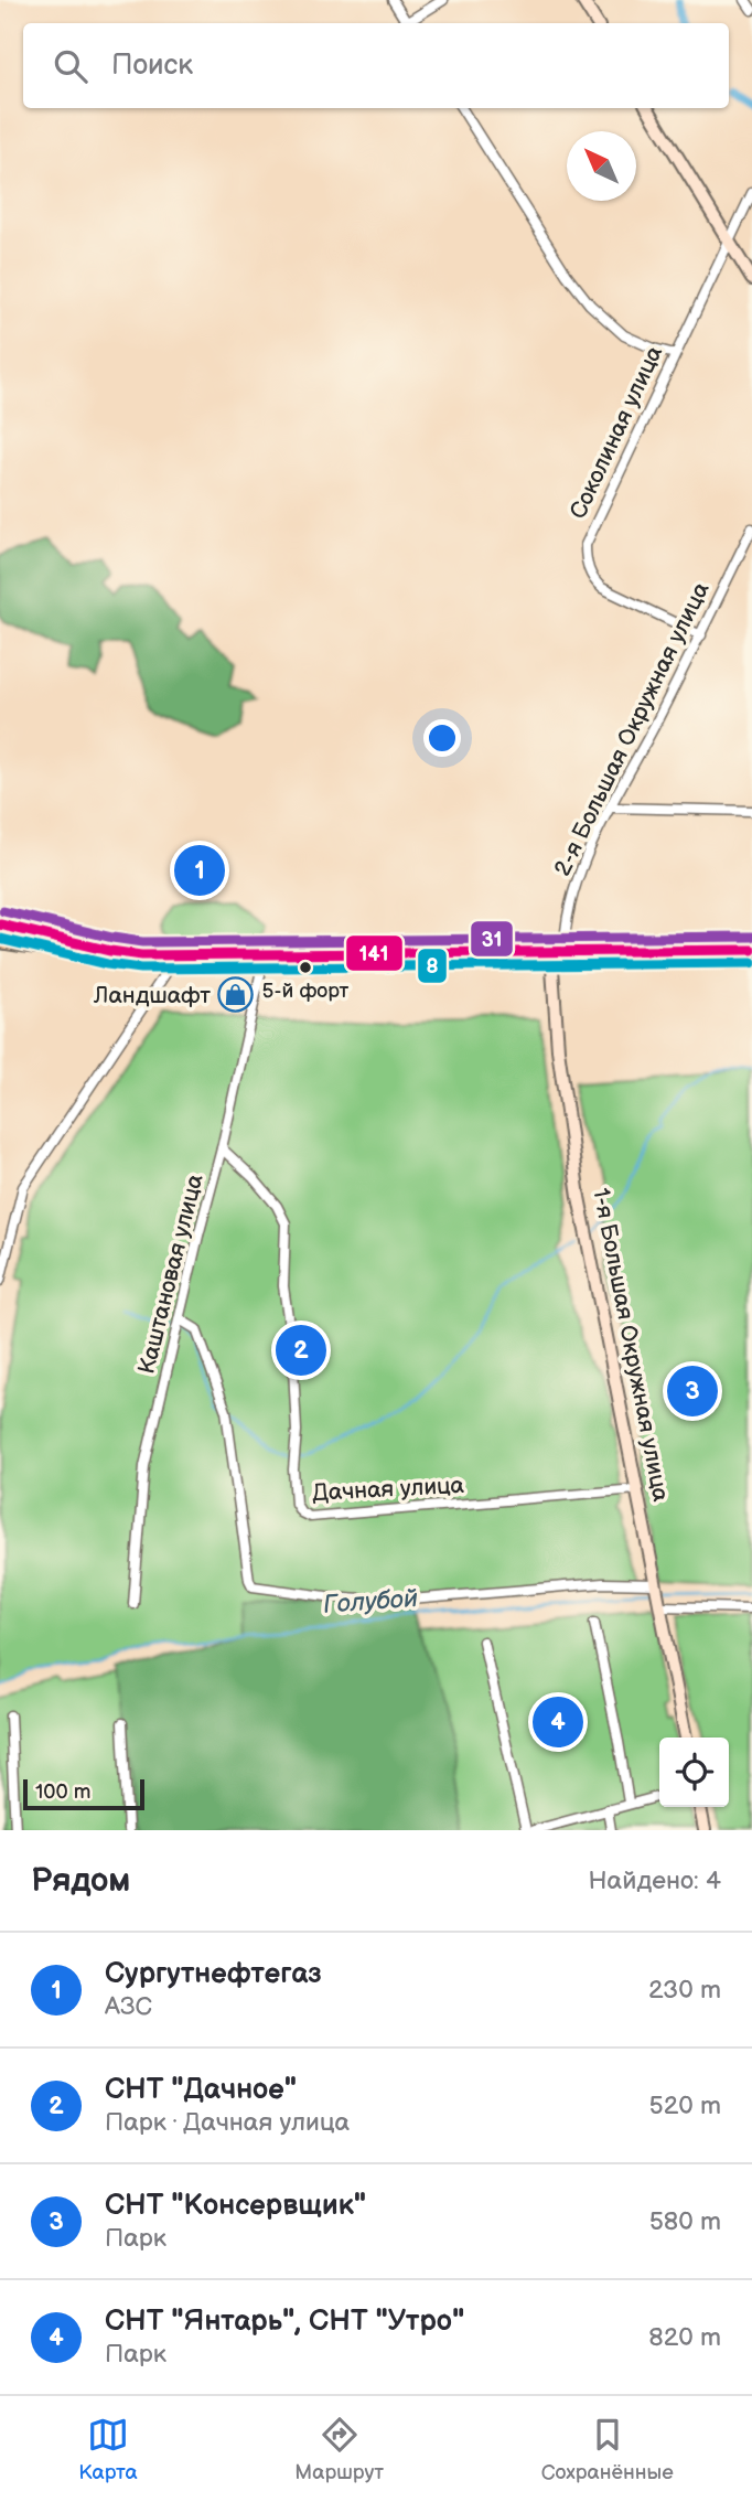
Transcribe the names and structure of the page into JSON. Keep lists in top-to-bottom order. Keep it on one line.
{"streets":{"street":["Соколиная улица","2-я Большая Окружная улица","Каштановая улица","1-я Большая Окружная улица","Дачная улица"]},"crossings":[["Соколиная улица","2-я Большая Окружная улица"],["2-я Большая Окружная улица","1-я Большая Окружная улица"],["Каштановая улица","Дачная улица"],["1-я Большая Окружная улица","Дачная улица"]],"water":["Голубой"],"places":{"other":["5-й форт"],"shop":["Ландшафт"]},"lines":["transit line 31","transit line 141","transit line 8"],"scale_bar":"100 m","north":"top left","page":{"search":"Поиск","pins":["1","2","3","4"],"scale":"100 m","heading":["Рядом","Найдено: 4"],"list":[{"mark":"1","name":"Сургутнефтегаз","note":"АЗС","value":"230 m"},{"mark":"2","name":"СНТ \"Дачное\"","note":"Парк · Дачная улица","value":"520 m"},{"mark":"3","name":"СНТ \"Консервщик\"","note":"Парк","value":"580 m"},{"mark":"4","name":"СНТ \"Янтарь\", СНТ \"Утро\"","note":"Парк","value":"820 m"}],"nav":["Карта","Маршрут","Сохранённые"]}}
